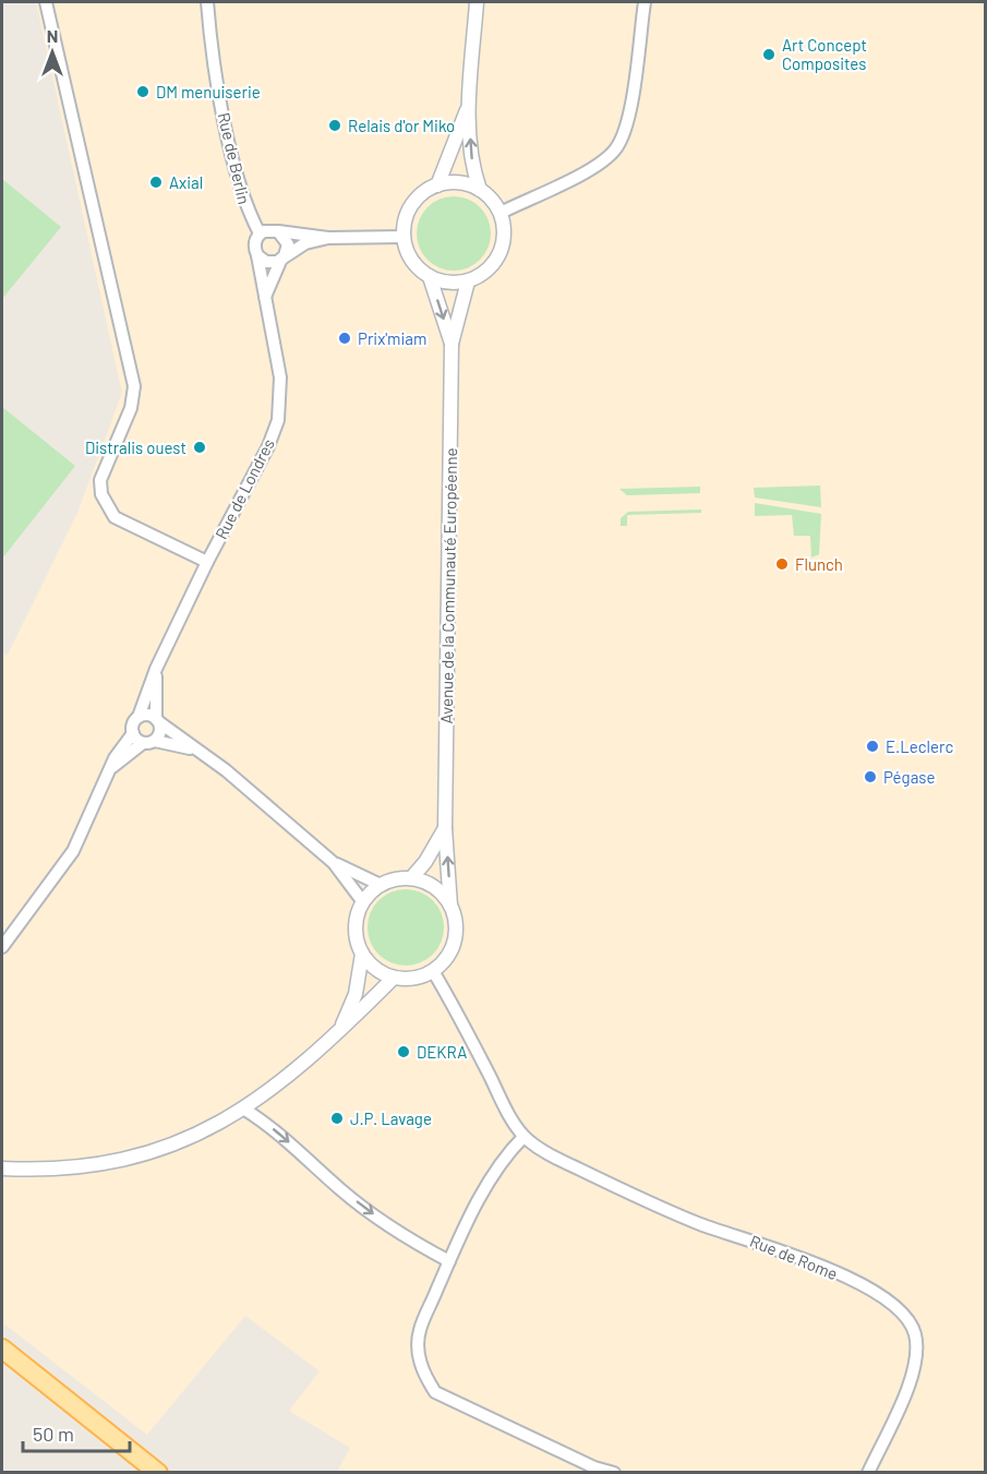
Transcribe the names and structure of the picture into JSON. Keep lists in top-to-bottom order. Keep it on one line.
{"streets":{"street":["Rue de Berlin","Rue de Londres","Avenue de la Communauté Européenne","Rue de Rome"]},"crossings":[["Rue de Berlin","Rue de Londres"],["Avenue de la Communauté Européenne","Rue de Rome"]],"places":["Art Concept Composites","DM menuiserie","Relais d'or Miko","Axial","Prix'miam","Distralis ouest","Flunch","E.Leclerc","Pégase","DEKRA","J.P. Lavage"],"scale_bar":"50 m","north":"top"}
